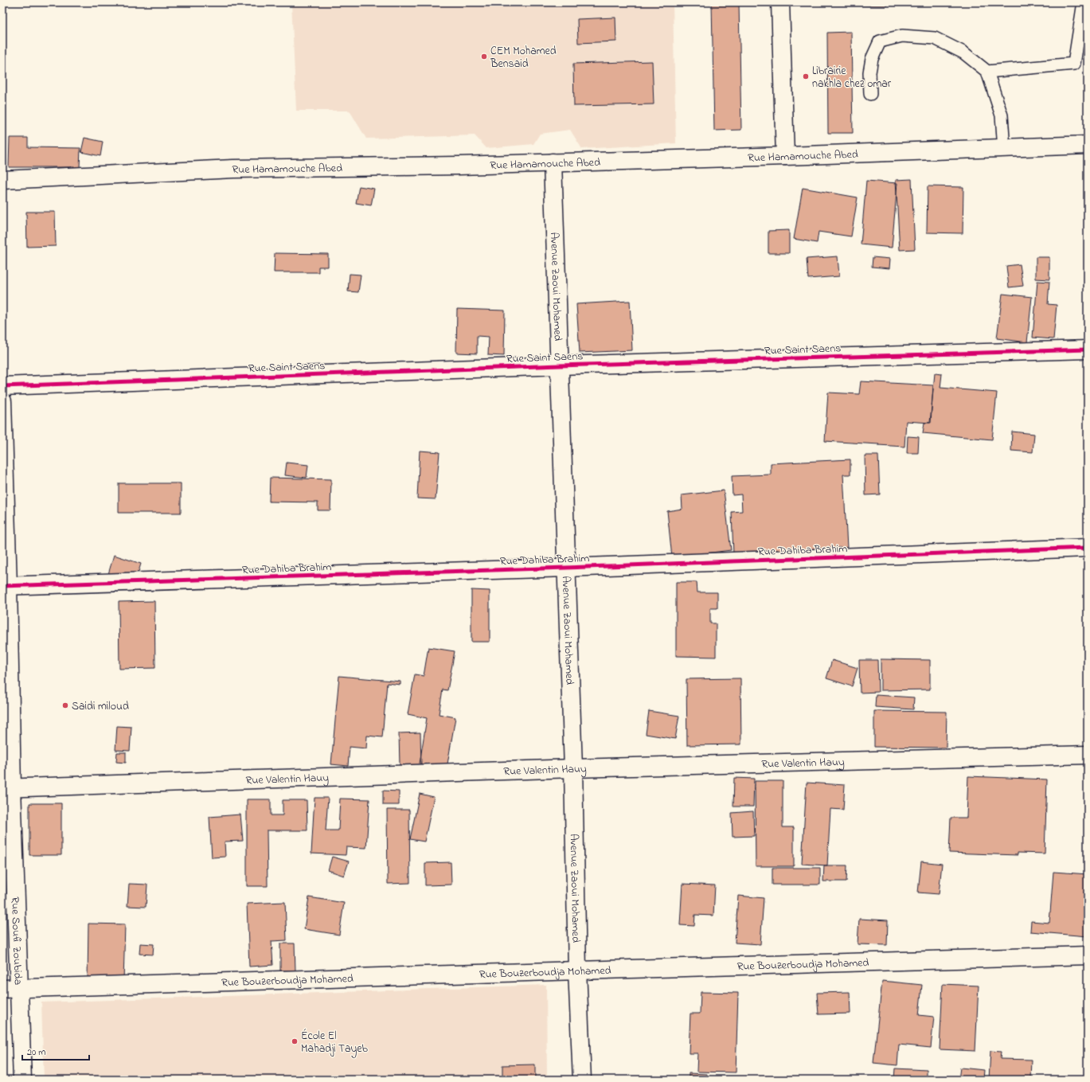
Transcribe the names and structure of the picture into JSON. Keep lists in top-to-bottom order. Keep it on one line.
{"streets":{"street":["Rue Hamamouche Abed","Avenue Zaoui Mohamed","Rue Saint Saens","Rue Dahiba Brahim","Rue Valentin Hauy","Rue Soufi Zoubida","Rue Bouzerboudja Mohamed"]},"crossings":[["Rue Hamamouche Abed","Avenue Zaoui Mohamed"],["Avenue Zaoui Mohamed","Rue Saint Saens"],["Avenue Zaoui Mohamed","Rue Dahiba Brahim"],["Avenue Zaoui Mohamed","Rue Valentin Hauy"],["Avenue Zaoui Mohamed","Rue Bouzerboudja Mohamed"],["Rue Dahiba Brahim","Rue Soufi Zoubida"],["Rue Valentin Hauy","Rue Soufi Zoubida"],["Rue Soufi Zoubida","Rue Bouzerboudja Mohamed"]],"places":["CEM Mohamed Bensaid","Librairie nakhla chez omar","Saidi miloud","École El Mahadji Tayeb"],"scale_bar":"20 m"}
